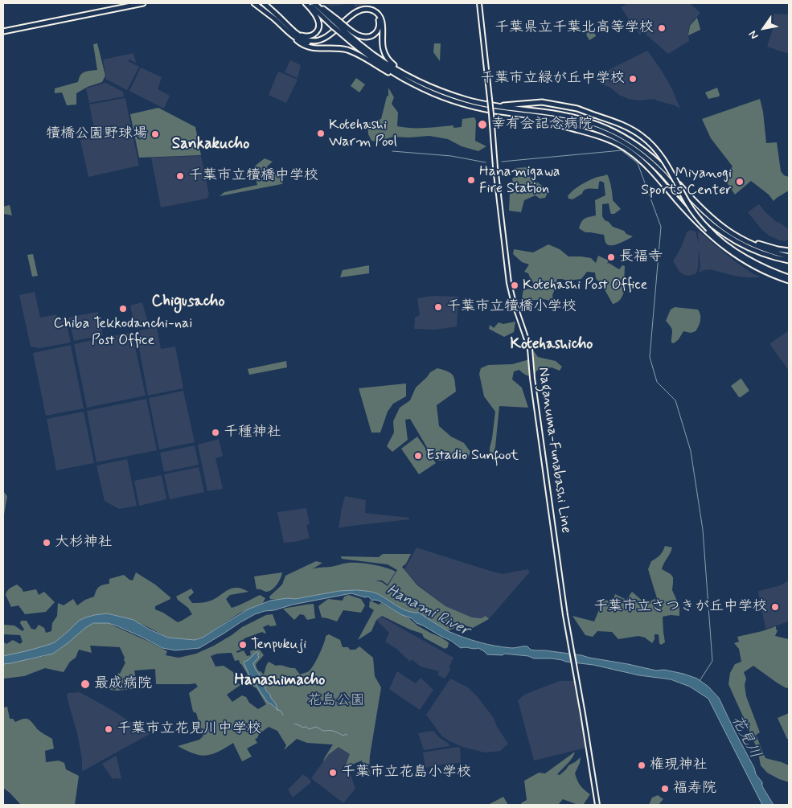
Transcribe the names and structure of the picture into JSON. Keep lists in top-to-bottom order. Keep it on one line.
{"streets":{"main road":["Naganuma-Funabashi Line"]},"districts":["Sankakucho","Chigusacho","Kotehashicho","Hanashimacho"],"water":["Hanami River","花見川"],"parks":["花島公園"],"places":["千葉県立千葉北高等学校","千葉市立緑が丘中学校","幸有会記念病院","Kotehashi Warm Pool","犢橋公園野球場","千葉市立犢橋中学校","Hanamigawa Fire Station","Miyanogi Sports Center","長福寺","Kotehashi Post Office","千葉市立犢橋小学校","Chiba Tekkodanchi-nai Post Office","千種神社","Estadio Sunfoot","大杉神社","千葉市立さつきが丘中学校","Tenpukuji","最成病院","千葉市立花見川中学校","権現神社","千葉市立花島小学校","福寿院"],"north":"bottom left"}
